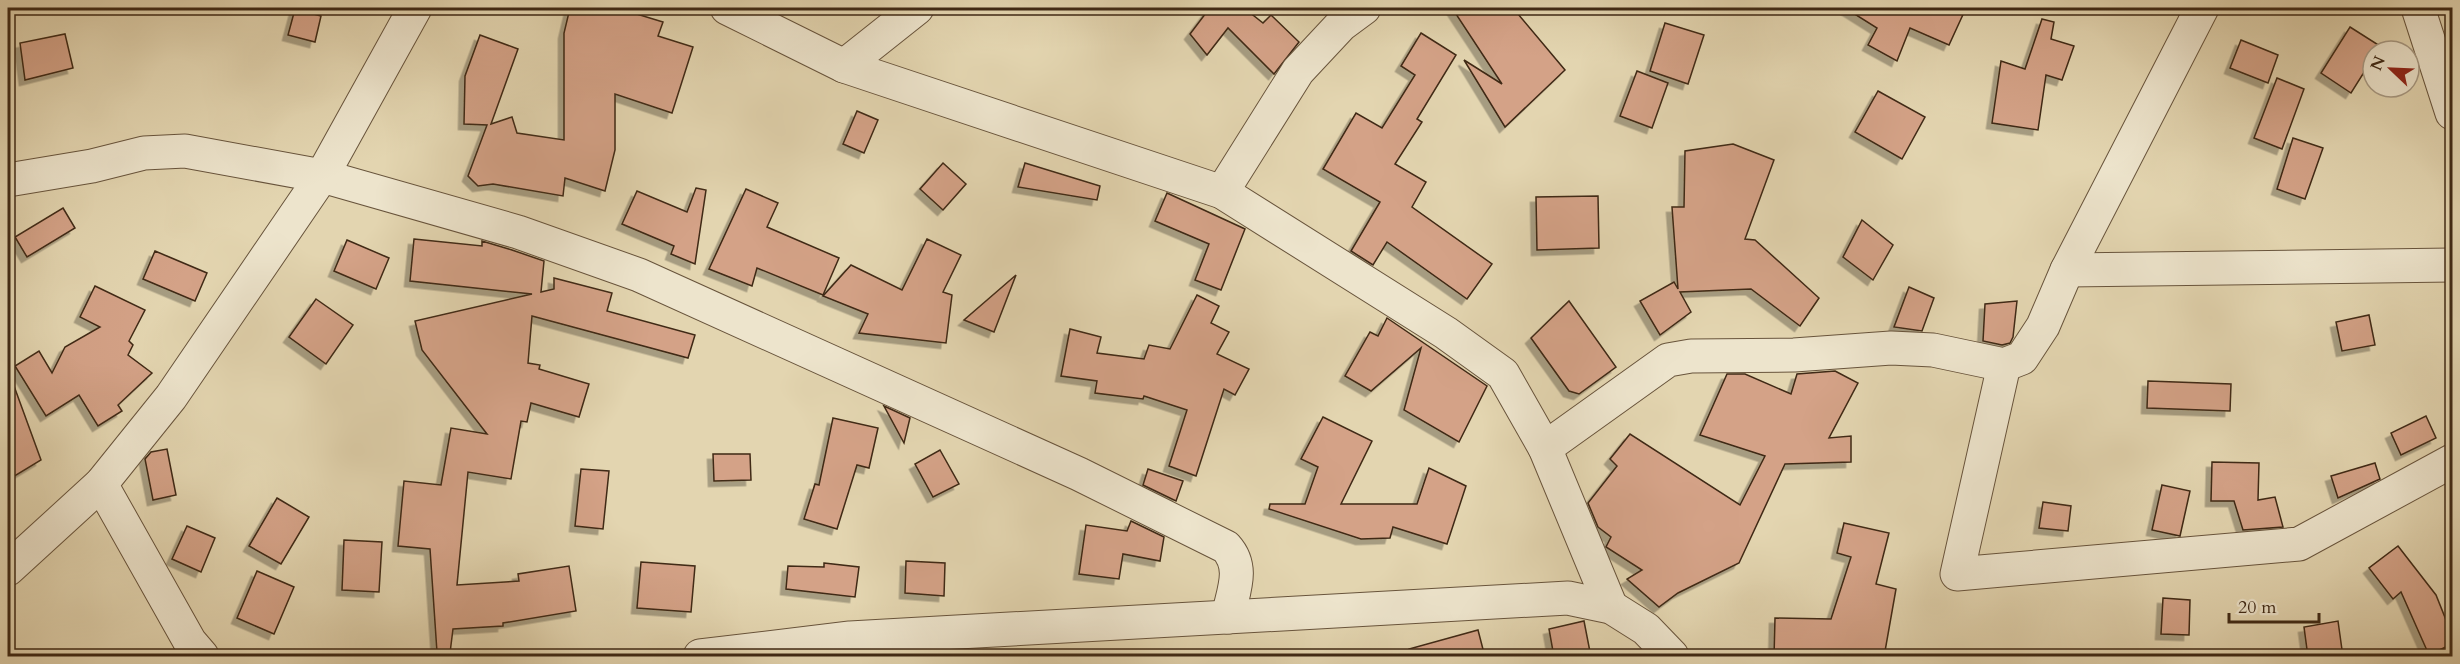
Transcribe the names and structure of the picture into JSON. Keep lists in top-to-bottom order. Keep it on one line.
{"scale_bar":"20 m","north":"top left"}
